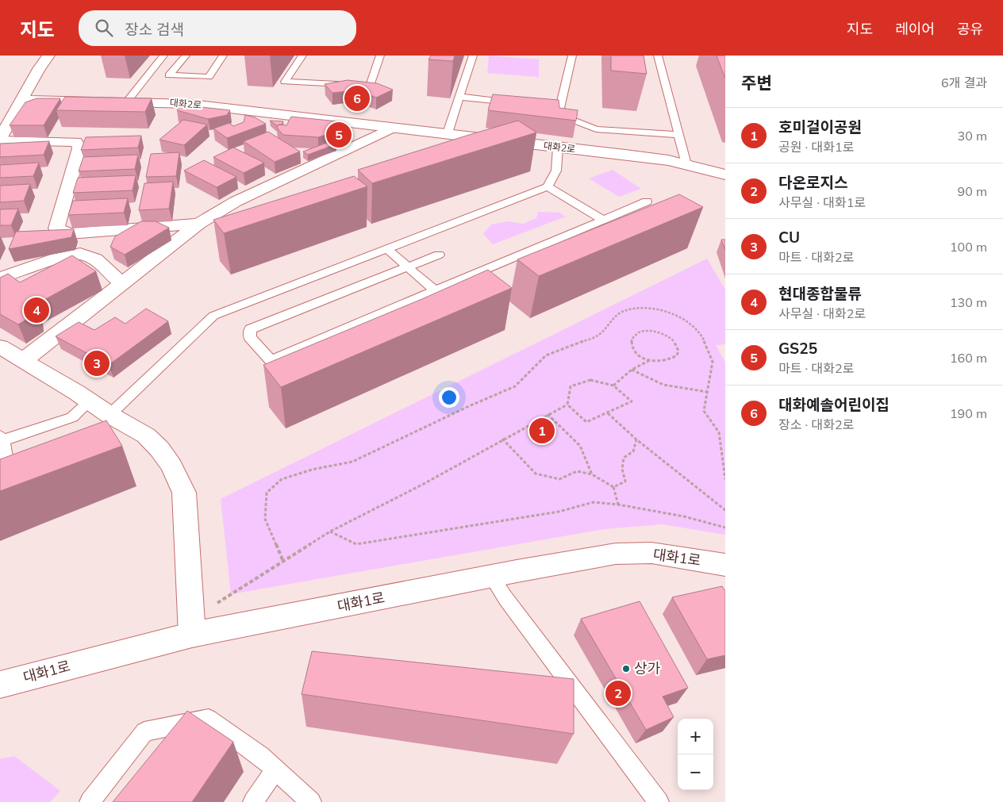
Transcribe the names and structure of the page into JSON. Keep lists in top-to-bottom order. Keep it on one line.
{"streets":{"street":["대화2로","대화1로"]},"places":["상가"],"page":{"header":"지도","search":"장소 검색","nav":["지도","레이어","공유"],"heading":["주변","6개 결과"],"pins":["6","5","4","3","1","2"],"list":[{"mark":"1","name":"호미걸이공원","note":"공원 · 대화1로","value":"30 m"},{"mark":"2","name":"다온로지스","note":"사무실 · 대화1로","value":"90 m"},{"mark":"3","name":"CU","note":"마트 · 대화2로","value":"100 m"},{"mark":"4","name":"현대종합물류","note":"사무실 · 대화2로","value":"130 m"},{"mark":"5","name":"GS25","note":"마트 · 대화2로","value":"160 m"},{"mark":"6","name":"대화예솔어린이집","note":"장소 · 대화2로","value":"190 m"}],"map_buttons":["+","−"]}}
